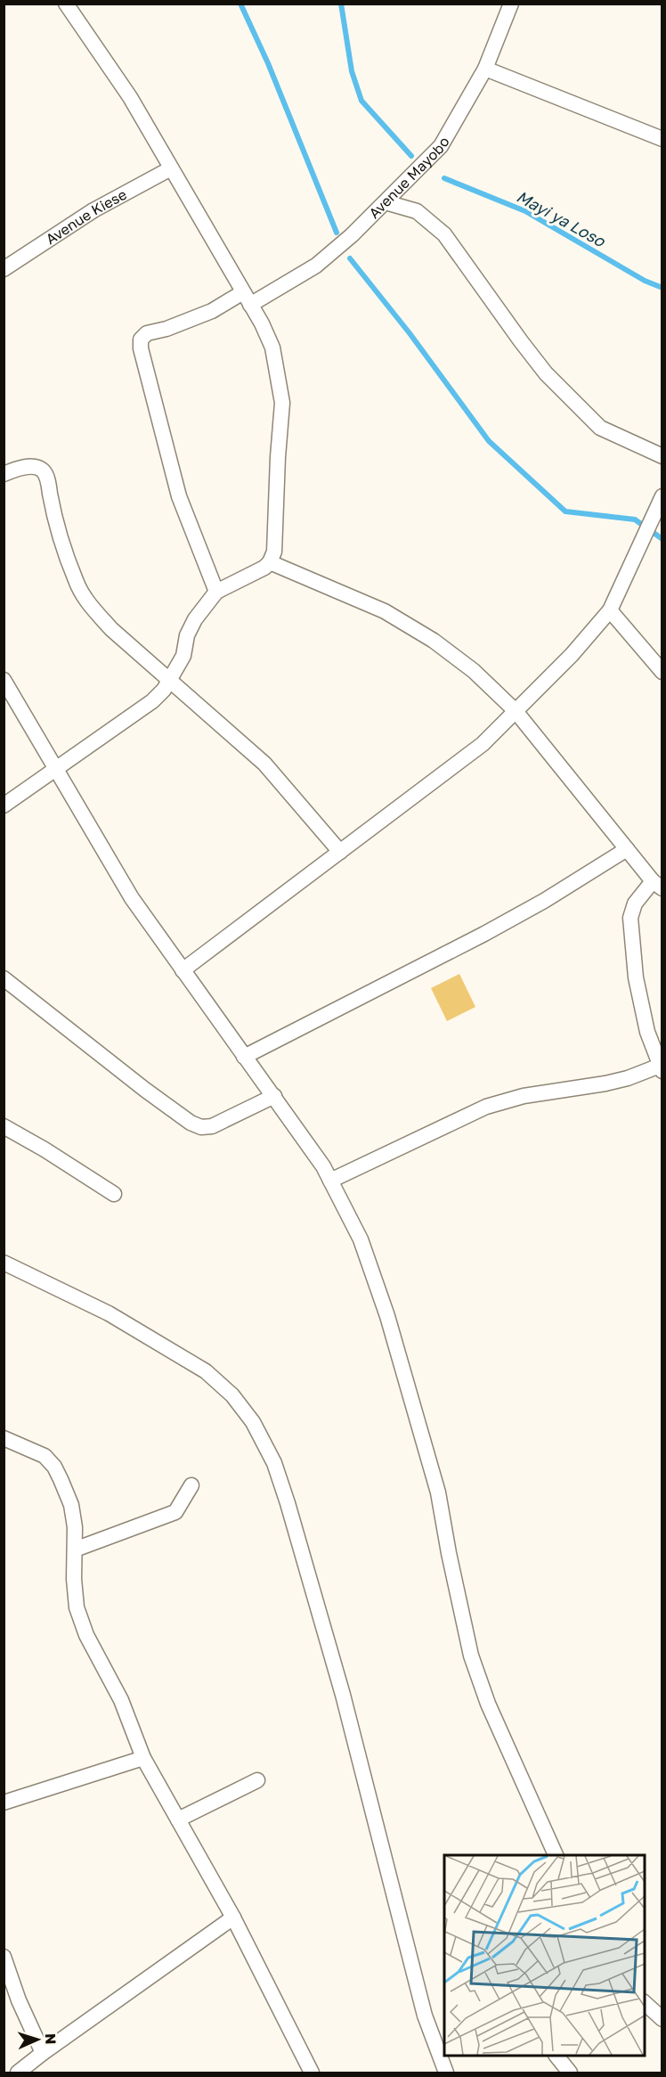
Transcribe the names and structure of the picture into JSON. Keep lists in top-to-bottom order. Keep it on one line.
{"streets":{"street":["Avenue Mayobo","Avenue Kiese"]},"water":["Mayi ya Loso"],"north":"right"}
